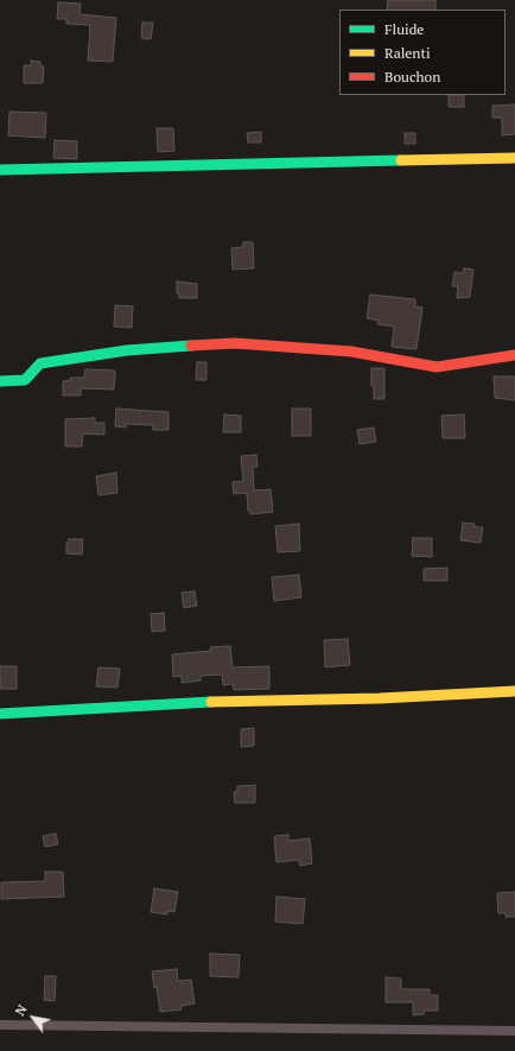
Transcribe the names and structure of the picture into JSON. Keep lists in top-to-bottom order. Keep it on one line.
{"legend":["Fluide","Ralenti","Bouchon"],"north":"top left"}
